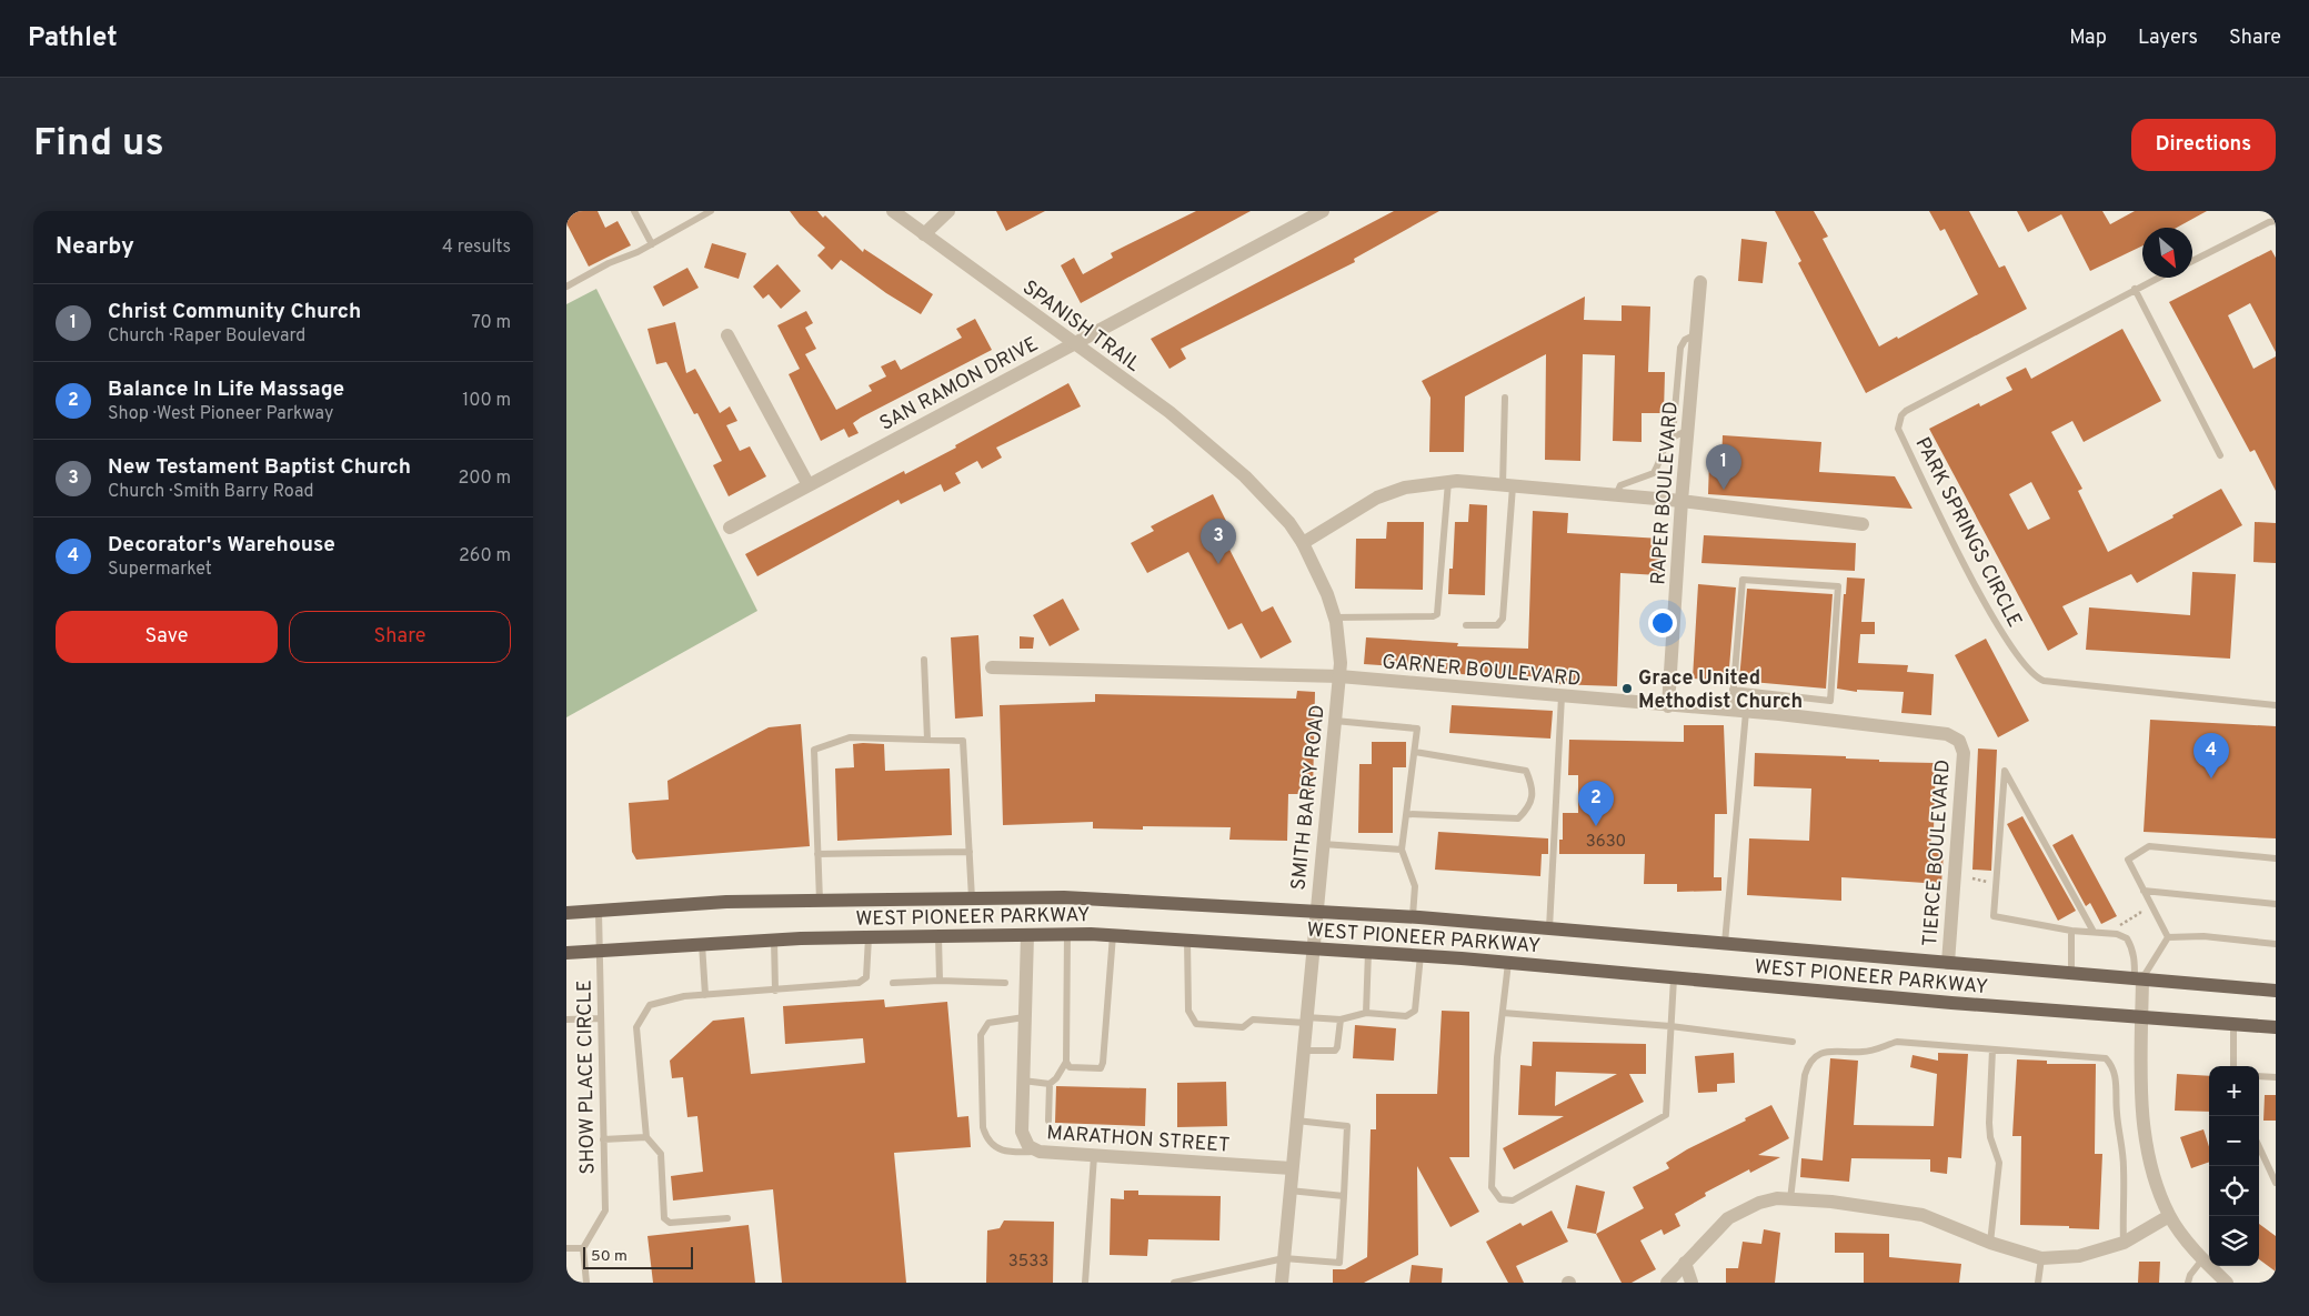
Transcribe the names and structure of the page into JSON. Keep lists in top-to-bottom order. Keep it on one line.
{"streets":{"main road":["WEST PIONEER PARKWAY"],"street":["SPANISH TRAIL","SAN RAMON DRIVE","RAPER BOULEVARD","GARNER BOULEVARD","SMITH BARRY ROAD","TIERCE BOULEVARD","MARATHON STREET"],"lane":["PARK SPRINGS CIRCLE","SHOW PLACE CIRCLE"]},"crossings":[["SPANISH TRAIL","SAN RAMON DRIVE"],["SPANISH TRAIL","SMITH BARRY ROAD"],["RAPER BOULEVARD","GARNER BOULEVARD"],["GARNER BOULEVARD","SMITH BARRY ROAD"],["GARNER BOULEVARD","TIERCE BOULEVARD"],["SMITH BARRY ROAD","WEST PIONEER PARKWAY"],["SMITH BARRY ROAD","MARATHON STREET"],["TIERCE BOULEVARD","WEST PIONEER PARKWAY"],["WEST PIONEER PARKWAY","SHOW PLACE CIRCLE"],["WEST PIONEER PARKWAY","MARATHON STREET"]],"places":["Grace United Methodist Church"],"house_numbers":["3630","3533"],"scale_bar":"50 m","north":"bottom right","page":{"header":"Pathlet","nav":["Map","Layers","Share"],"buttons":["Directions",["Save","Share"]],"title":"Find us","heading":["Nearby","4 results"],"list":[{"mark":"1","name":"Christ Community Church","note":"Church · Raper Boulevard","value":"70 m"},{"mark":"2","name":"Balance In Life Massage","note":"Shop · West Pioneer Parkway","value":"100 m"},{"mark":"3","name":"New Testament Baptist Church","note":"Church · Smith Barry Road","value":"200 m"},{"mark":"4","name":"Decorator's Warehouse","note":"Supermarket","value":"260 m"}],"pins":["1","3","4","2"],"map_buttons":["+","−"],"scale":"50 m"}}
